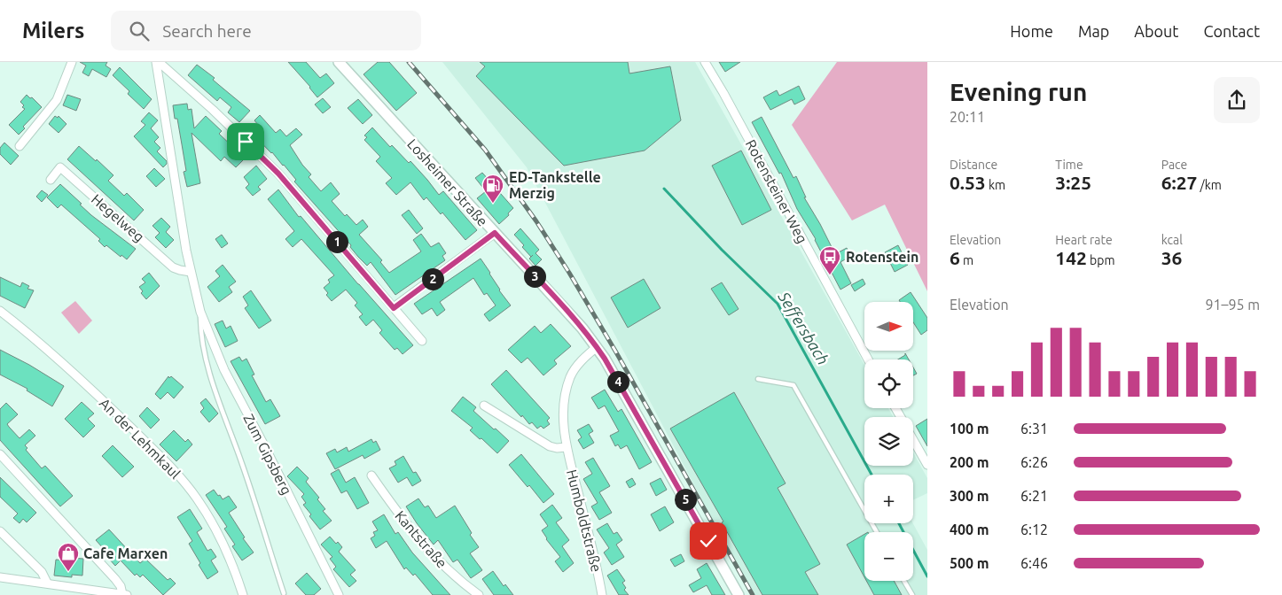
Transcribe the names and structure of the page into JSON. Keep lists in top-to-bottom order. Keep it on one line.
{"streets":{"main road":["Losheimer Straße"],"street":["Rotensteiner Weg","Hegelweg","An der Lehmkaul","Zum Gipsberg","Humboldtstraße","Kantstraße"]},"crossings":[["Losheimer Straße","Humboldtstraße"],["Hegelweg","Zum Gipsberg"]],"water":["Seffersbach"],"places":{"fuel station":["ED-Tankstelle Merzig"],"bus stop":["Rotenstein"],"shop":["Cafe Marxen"]},"north":"right","page":{"header":"Milers","search":"Search here","nav":["Home","Map","About","Contact"],"heading":["Evening run","20:11"],"stats":[["Distance","0.53 km"],["Time","3:25"],["Pace","6:27 /km"],["Elevation","6 m"],["Heart rate","142 bpm"],["kcal","36"]],"pins":["1","3","2","4","5"],"chart":["Elevation","91–95 m"],"map_buttons":["+","−"],"list":[{"name":"100 m","note":"6:31"},{"name":"200 m","note":"6:26"},{"name":"300 m","note":"6:21"},{"name":"400 m","note":"6:12"},{"name":"500 m","note":"6:46"}]}}
